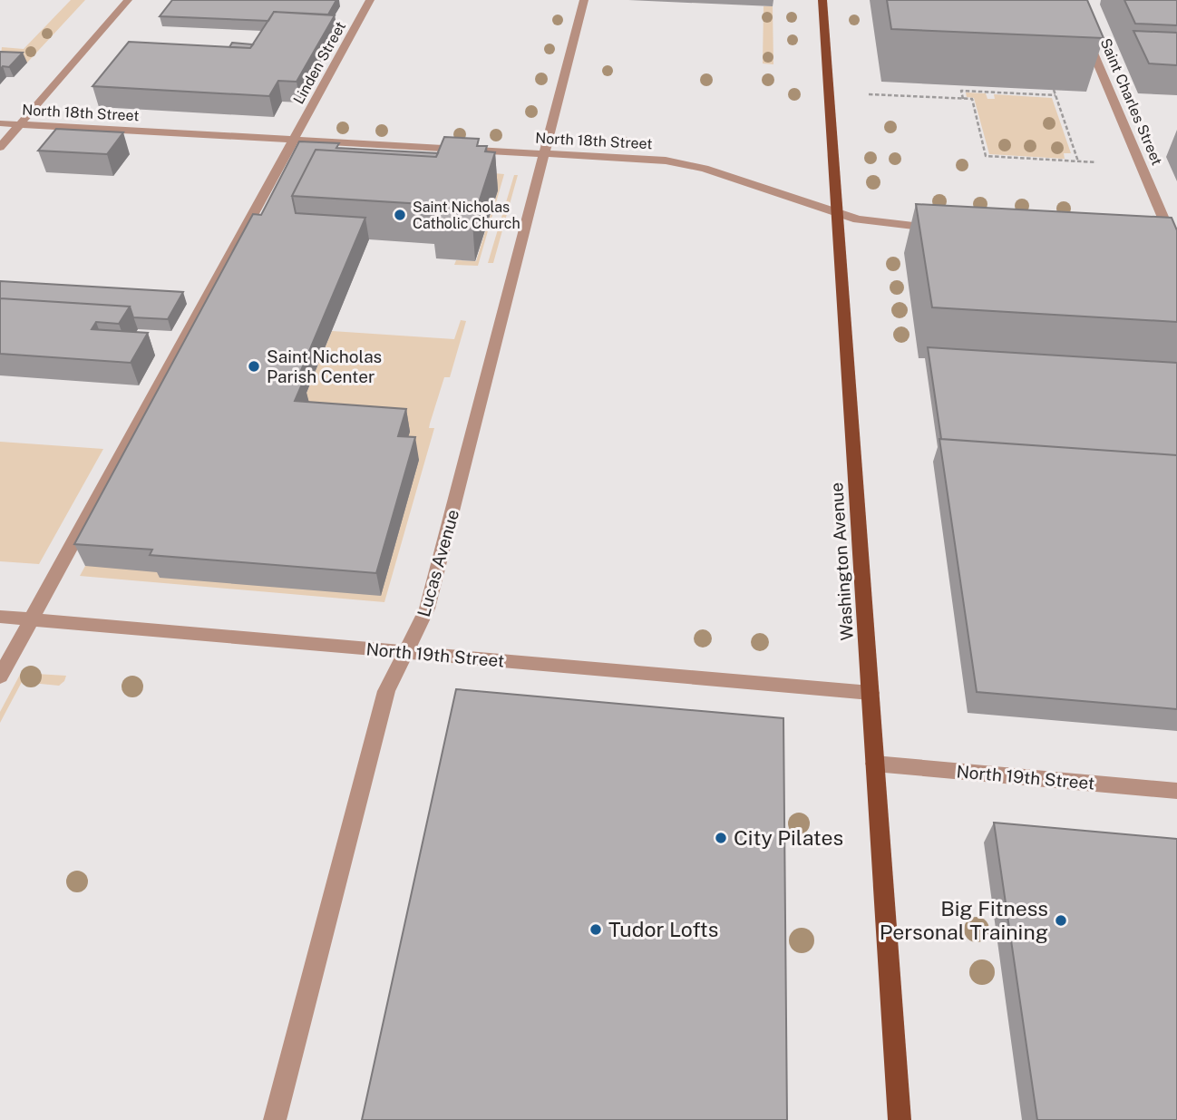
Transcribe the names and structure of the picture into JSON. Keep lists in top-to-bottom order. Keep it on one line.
{"streets":{"main road":["Washington Avenue"],"street":["Linden Street","Saint Charles Street","North 18th Street","Lucas Avenue","North 19th Street"]},"crossings":[["Linden Street","North 18th Street"],["Linden Street","North 19th Street"],["North 18th Street","Washington Avenue"],["North 18th Street","Lucas Avenue"],["Washington Avenue","North 19th Street"],["Lucas Avenue","North 19th Street"]],"places":["Saint Nicholas Catholic Church","Saint Nicholas Parish Center","City Pilates","Big Fitness Personal Training","Tudor Lofts"]}
